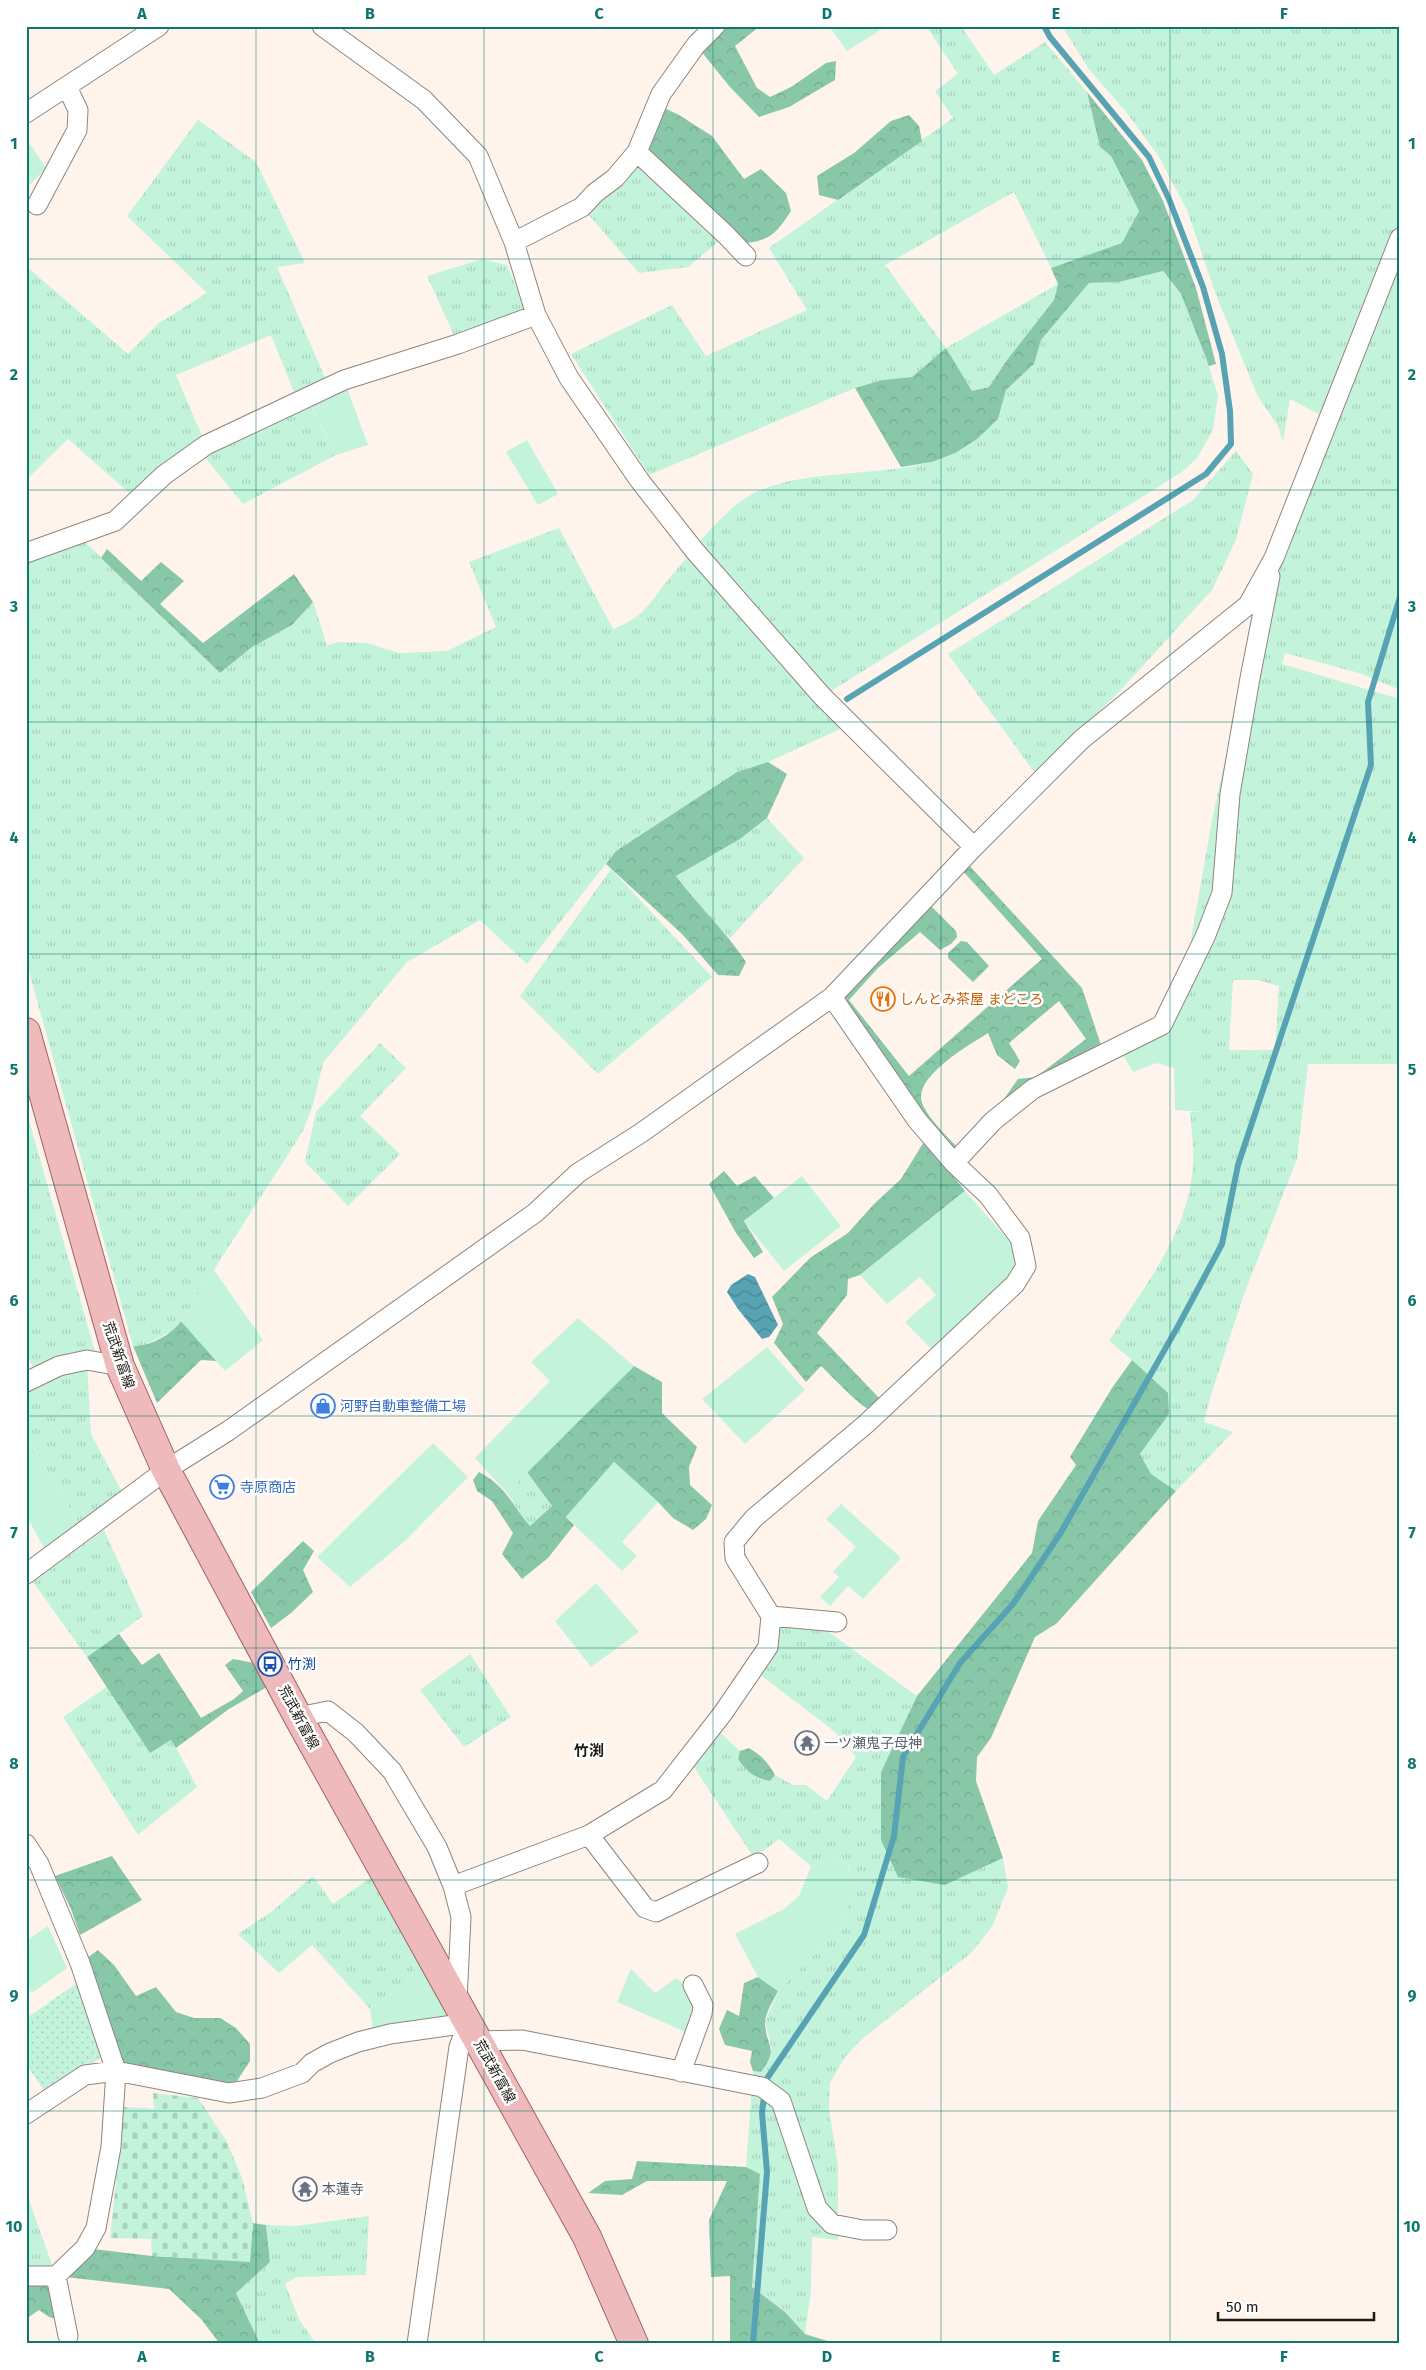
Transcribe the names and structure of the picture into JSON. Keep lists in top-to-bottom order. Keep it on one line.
{"streets":{"main road":["荒武新富線"]},"districts":["竹渕"],"places":{"restaurant":["しんとみ茶屋 まどころ"],"shop":["河野自動車整備工場"],"supermarket":["寺原商店"],"bus stop":["竹渕"],"temple":["一ツ瀬鬼子母神","本蓮寺"]},"scale_bar":"50 m","grid":{"columns":["A","B","C","D","E","F"],"rows":["1","2","3","4","5","6","7","8","9","10"]}}
